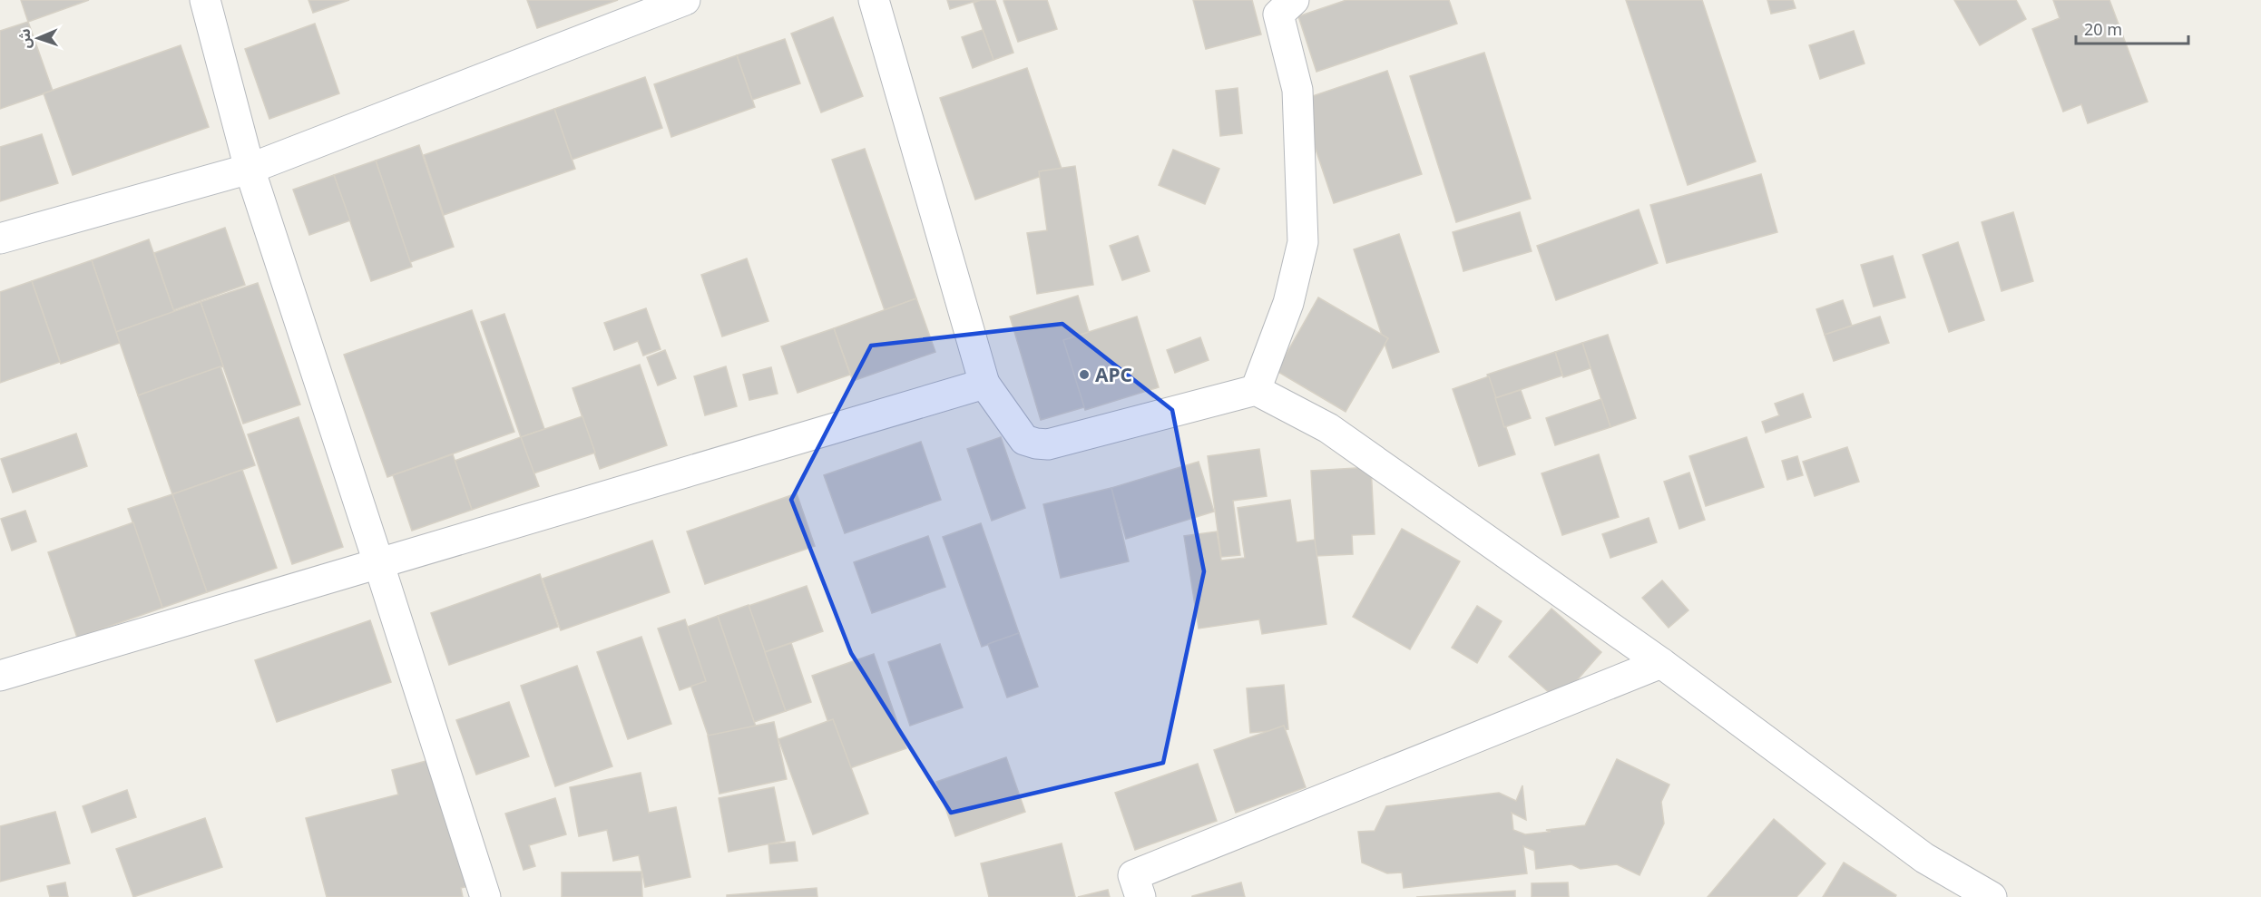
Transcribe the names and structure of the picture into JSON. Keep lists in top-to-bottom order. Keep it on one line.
{"places":["APC"],"scale_bar":"20 m","north":"left"}
